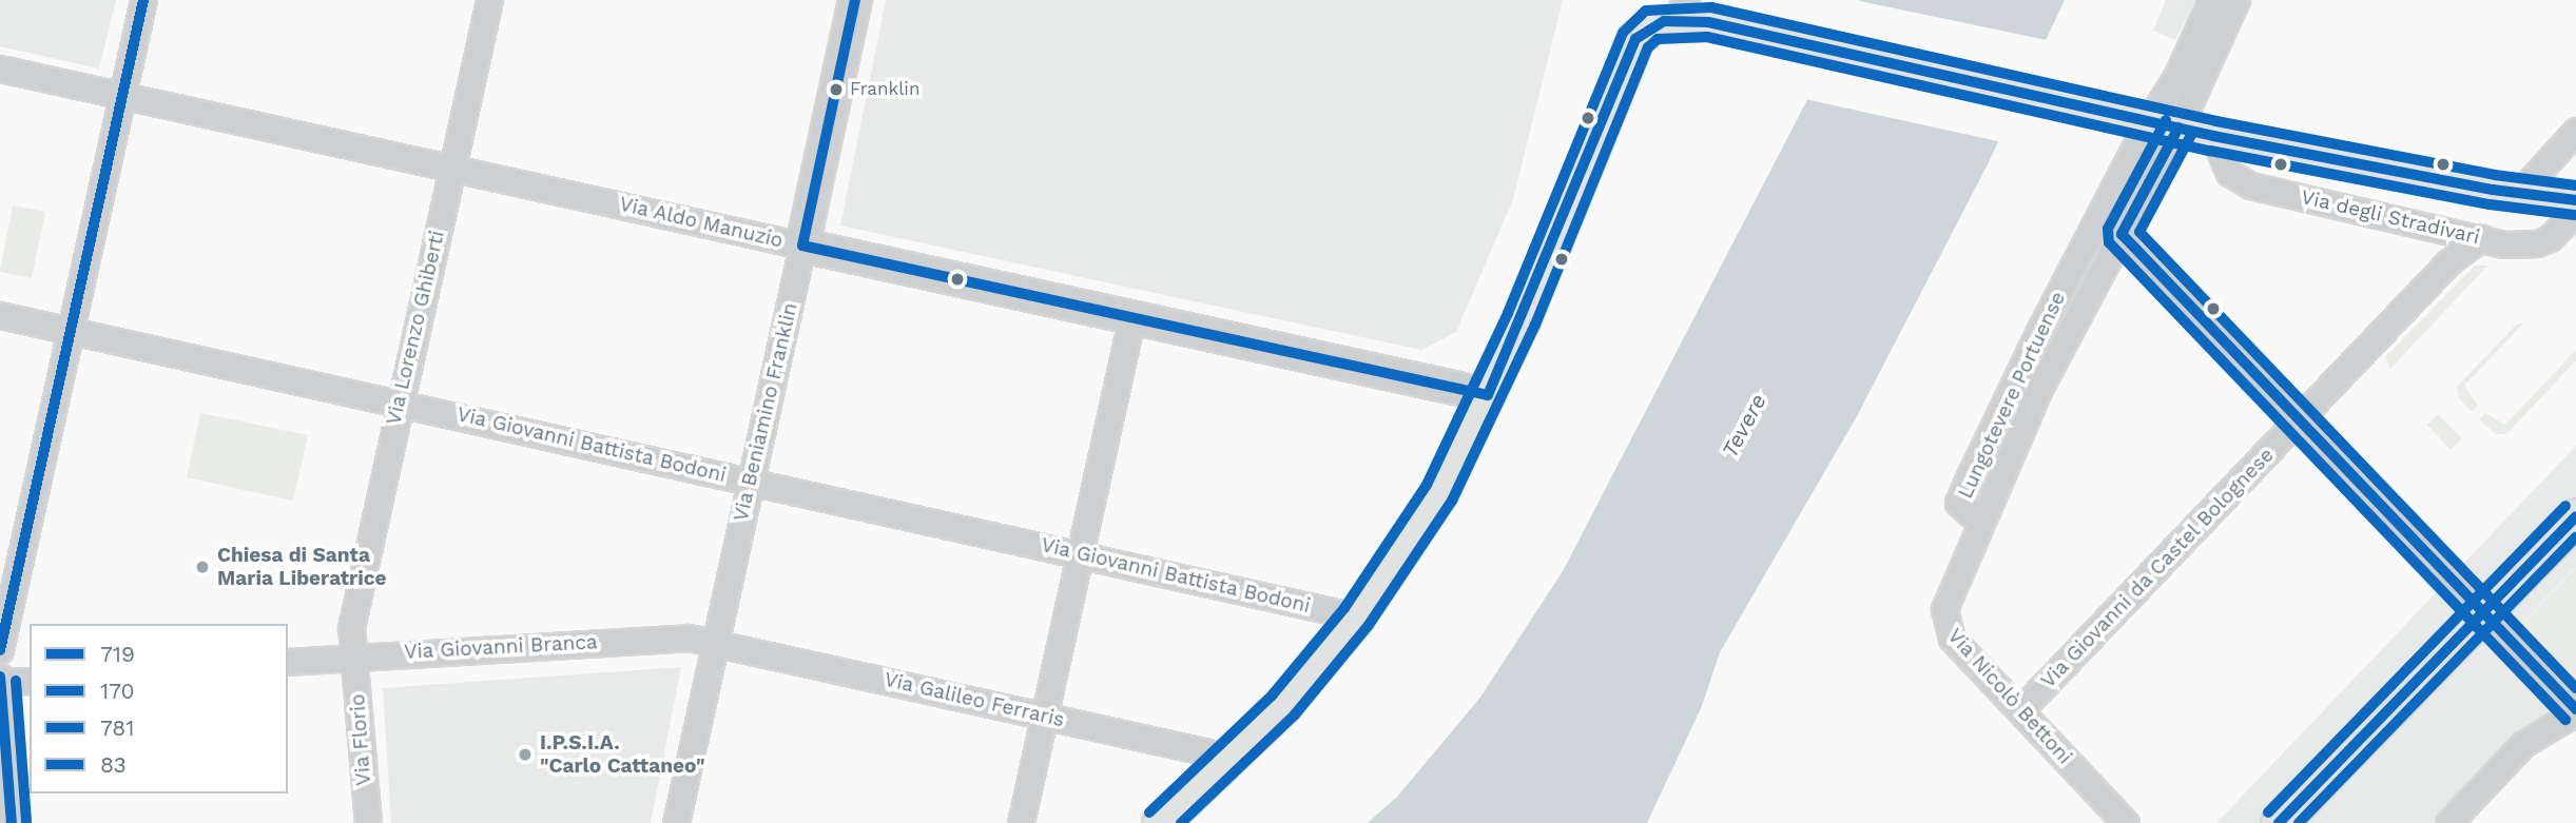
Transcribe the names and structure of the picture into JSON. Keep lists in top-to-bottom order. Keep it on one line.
{"streets":{"main road":["Via degli Stradivari"],"street":["Via Aldo Manuzio","Via Lorenzo Ghiberti","Lungotevere Portuense","Via Beniamino Franklin","Via Giovanni Battista Bodoni","Via Giovanni da Castel Bolognese","Via Giovanni Branca","Via Nicolò Bettoni","Via Galileo Ferraris","Via Florio"]},"crossings":[["Via degli Stradivari","Lungotevere Portuense"],["Via degli Stradivari","Via Giovanni da Castel Bolognese"],["Via Aldo Manuzio","Via Lorenzo Ghiberti"],["Via Aldo Manuzio","Via Beniamino Franklin"],["Via Lorenzo Ghiberti","Via Giovanni Battista Bodoni"],["Via Lorenzo Ghiberti","Via Giovanni Branca"],["Via Lorenzo Ghiberti","Via Florio"],["Lungotevere Portuense","Via Nicolò Bettoni"],["Via Beniamino Franklin","Via Giovanni Battista Bodoni"],["Via Beniamino Franklin","Via Giovanni Branca"],["Via Beniamino Franklin","Via Galileo Ferraris"],["Via Giovanni da Castel Bolognese","Via Nicolò Bettoni"],["Via Giovanni Branca","Via Galileo Ferraris"],["Via Giovanni Branca","Via Florio"]],"water":["Tevere"],"places":["Franklin","Chiesa di Santa Maria Liberatrice","I.P.S.I.A. \"Carlo Cattaneo\""],"lines":["transit line 719","transit line 83","transit line 781","transit line 170"],"legend":["719","170","781","83"]}
